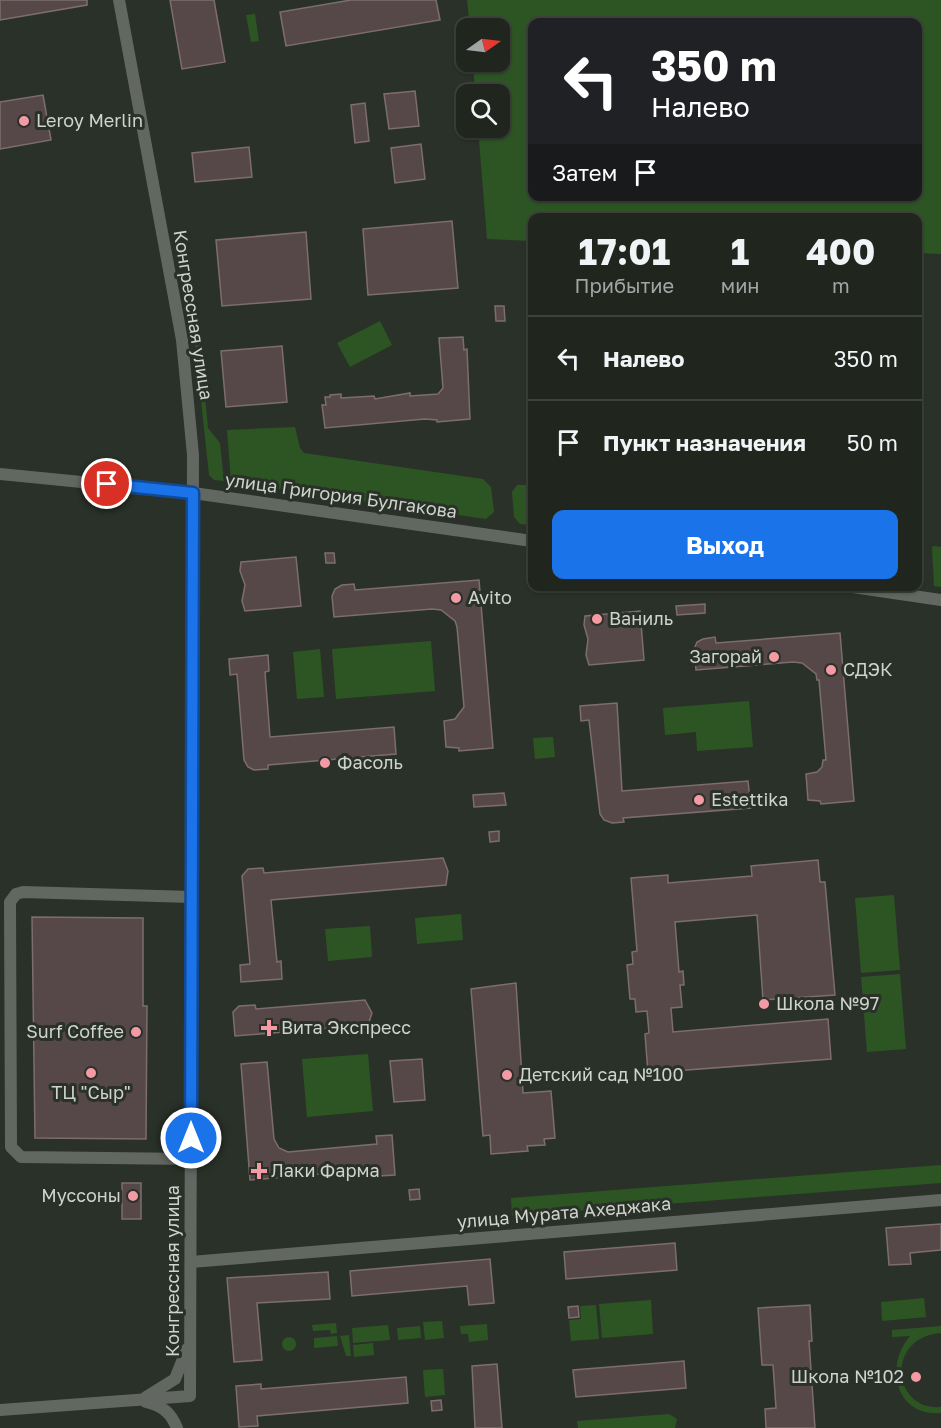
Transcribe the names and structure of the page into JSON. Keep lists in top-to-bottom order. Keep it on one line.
{"streets":{"street":["Конгрессная улица","улица Григория Булгакова","улица Мурата Ахеджака"]},"crossings":[["Конгрессная улица","улица Григория Булгакова"],["Конгрессная улица","улица Мурата Ахеджака"]],"places":{"other":["Leroy Merlin","Avito","Ваниль","Загорай","СДЭК","Фасоль","Estettika","Школа №97","Surf Coffee","ТЦ \"Сыр\"","Детский сад №100","Муссоны","Школа №102"],"health":["Вита Экспресс","Лаки Фарма"]},"north":"right","page":{"turn":["350 m","Налево"],"then":"Затем","eta":["17:01","Прибытие","1","мин","400","m"],"list":[{"name":"Налево","value":"350 m"},{"name":"Пункт назначения","value":"50 m"}],"buttons":"Выход"}}
